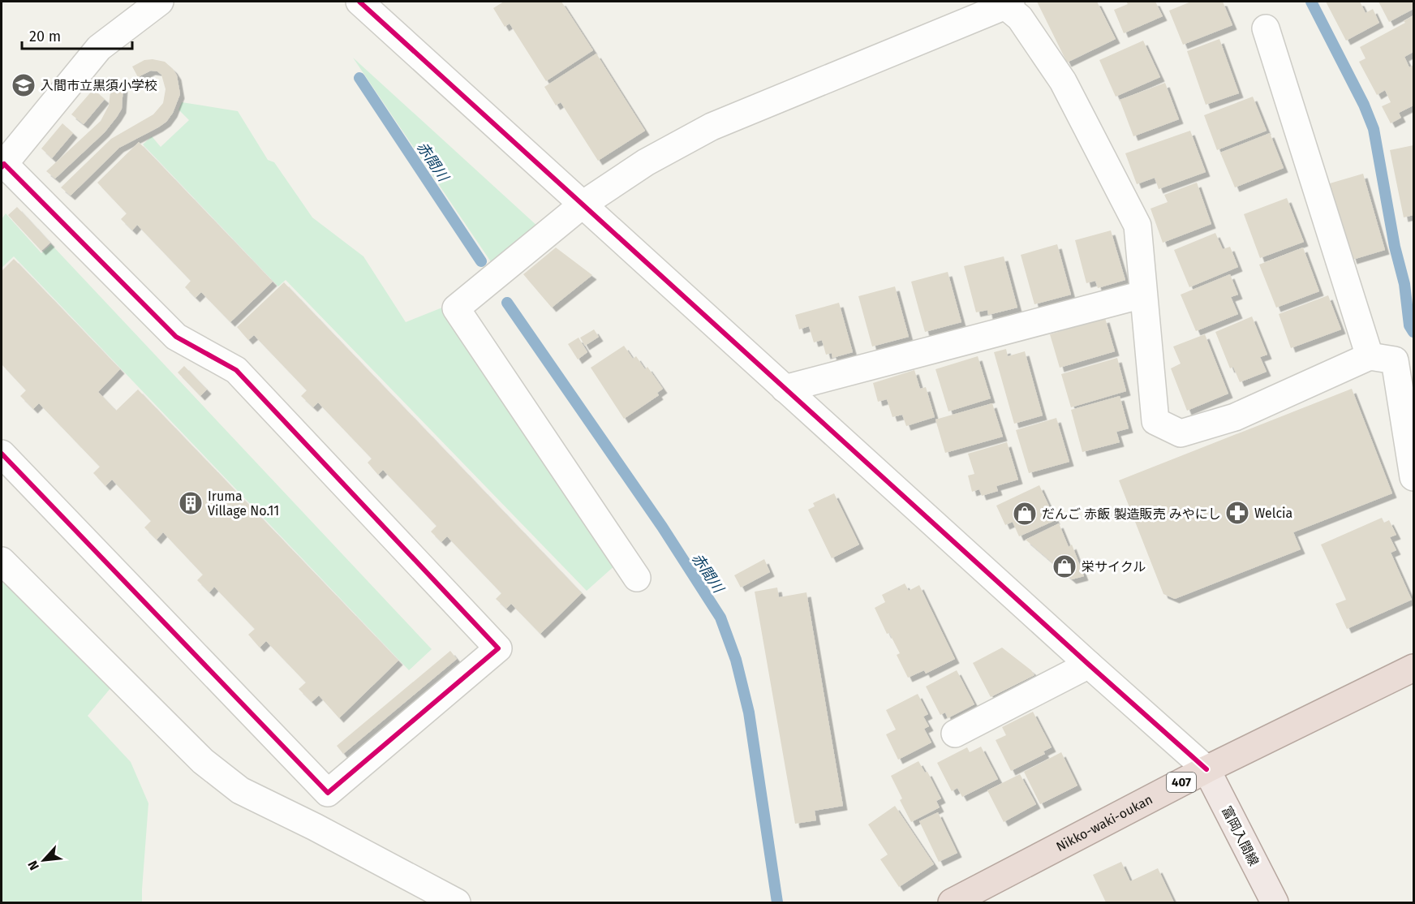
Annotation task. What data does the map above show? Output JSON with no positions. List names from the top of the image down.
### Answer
{
  "streets": {
    "highway": ["407", "Nikko-waki-oukan"],
    "main road": ["富岡入間線"]
  },
  "crossings": [
    ["Nikko-waki-oukan", "富岡入間線"]
  ],
  "water": ["赤間川"],
  "places": {
    "school or university": ["入間市立黒須小学校"],
    "building": ["Iruma Village No.11"],
    "pharmacy": ["Welcia"],
    "shop": ["だんご 赤飯 製造販売 みやにし", "栄サイクル"]
  },
  "scale_bar": "20 m",
  "north": "bottom left"
}
